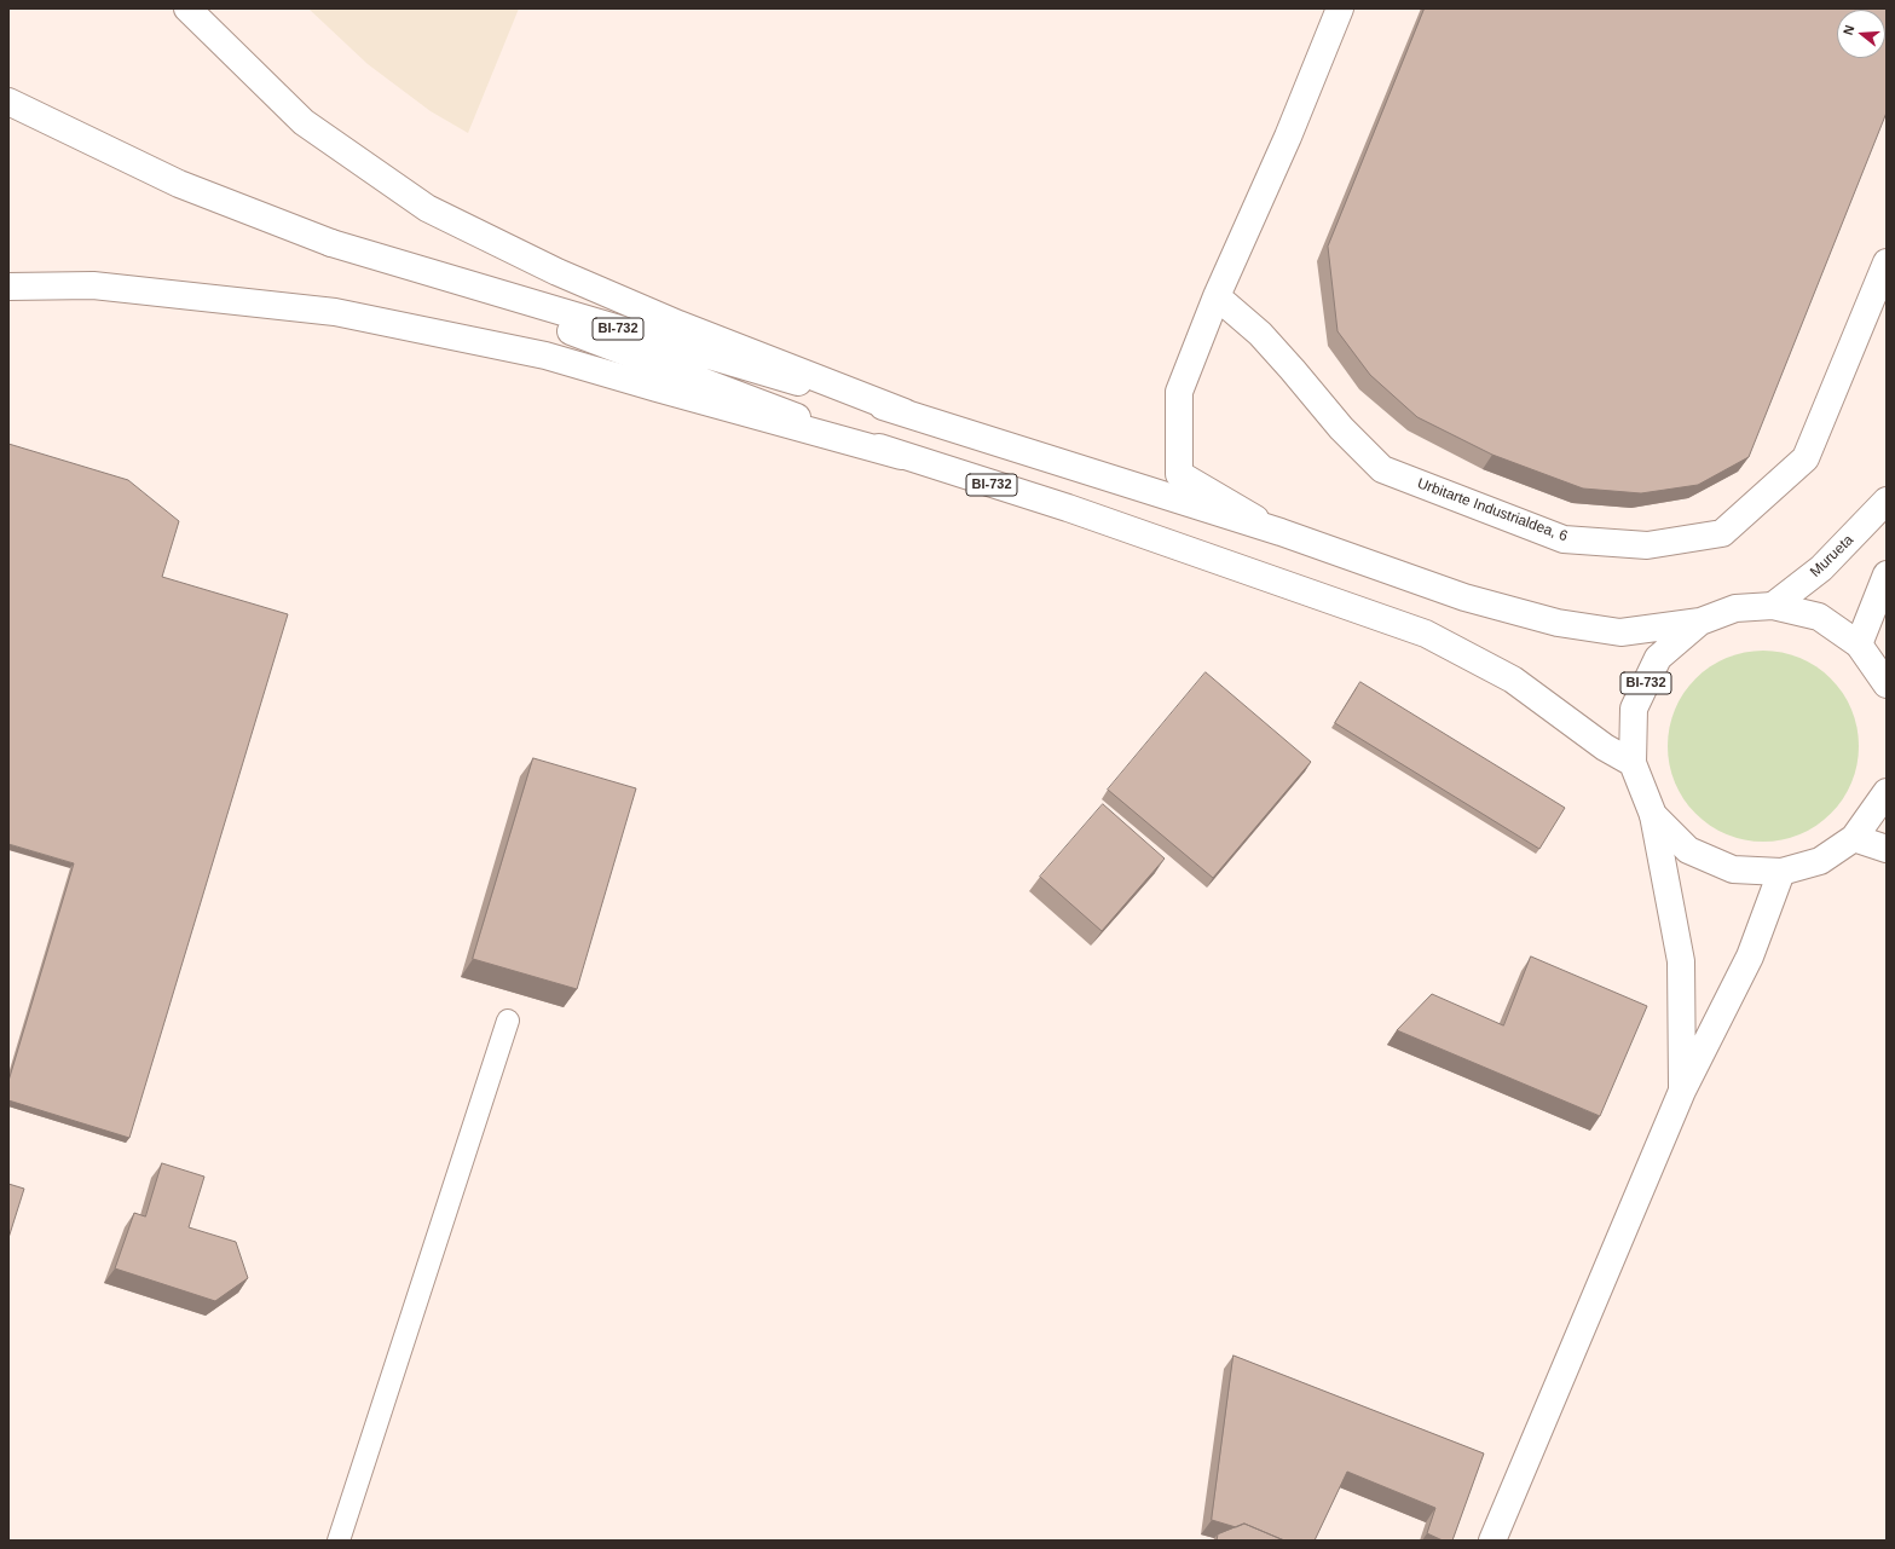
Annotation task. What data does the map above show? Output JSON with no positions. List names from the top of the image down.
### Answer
{
  "streets": {
    "main road": ["BI-732", "Urbitarte Industrialdea, 6", "Murueta"]
  },
  "crossings": [
    ["BI-732", "Murueta"]
  ],
  "north": "left"
}
